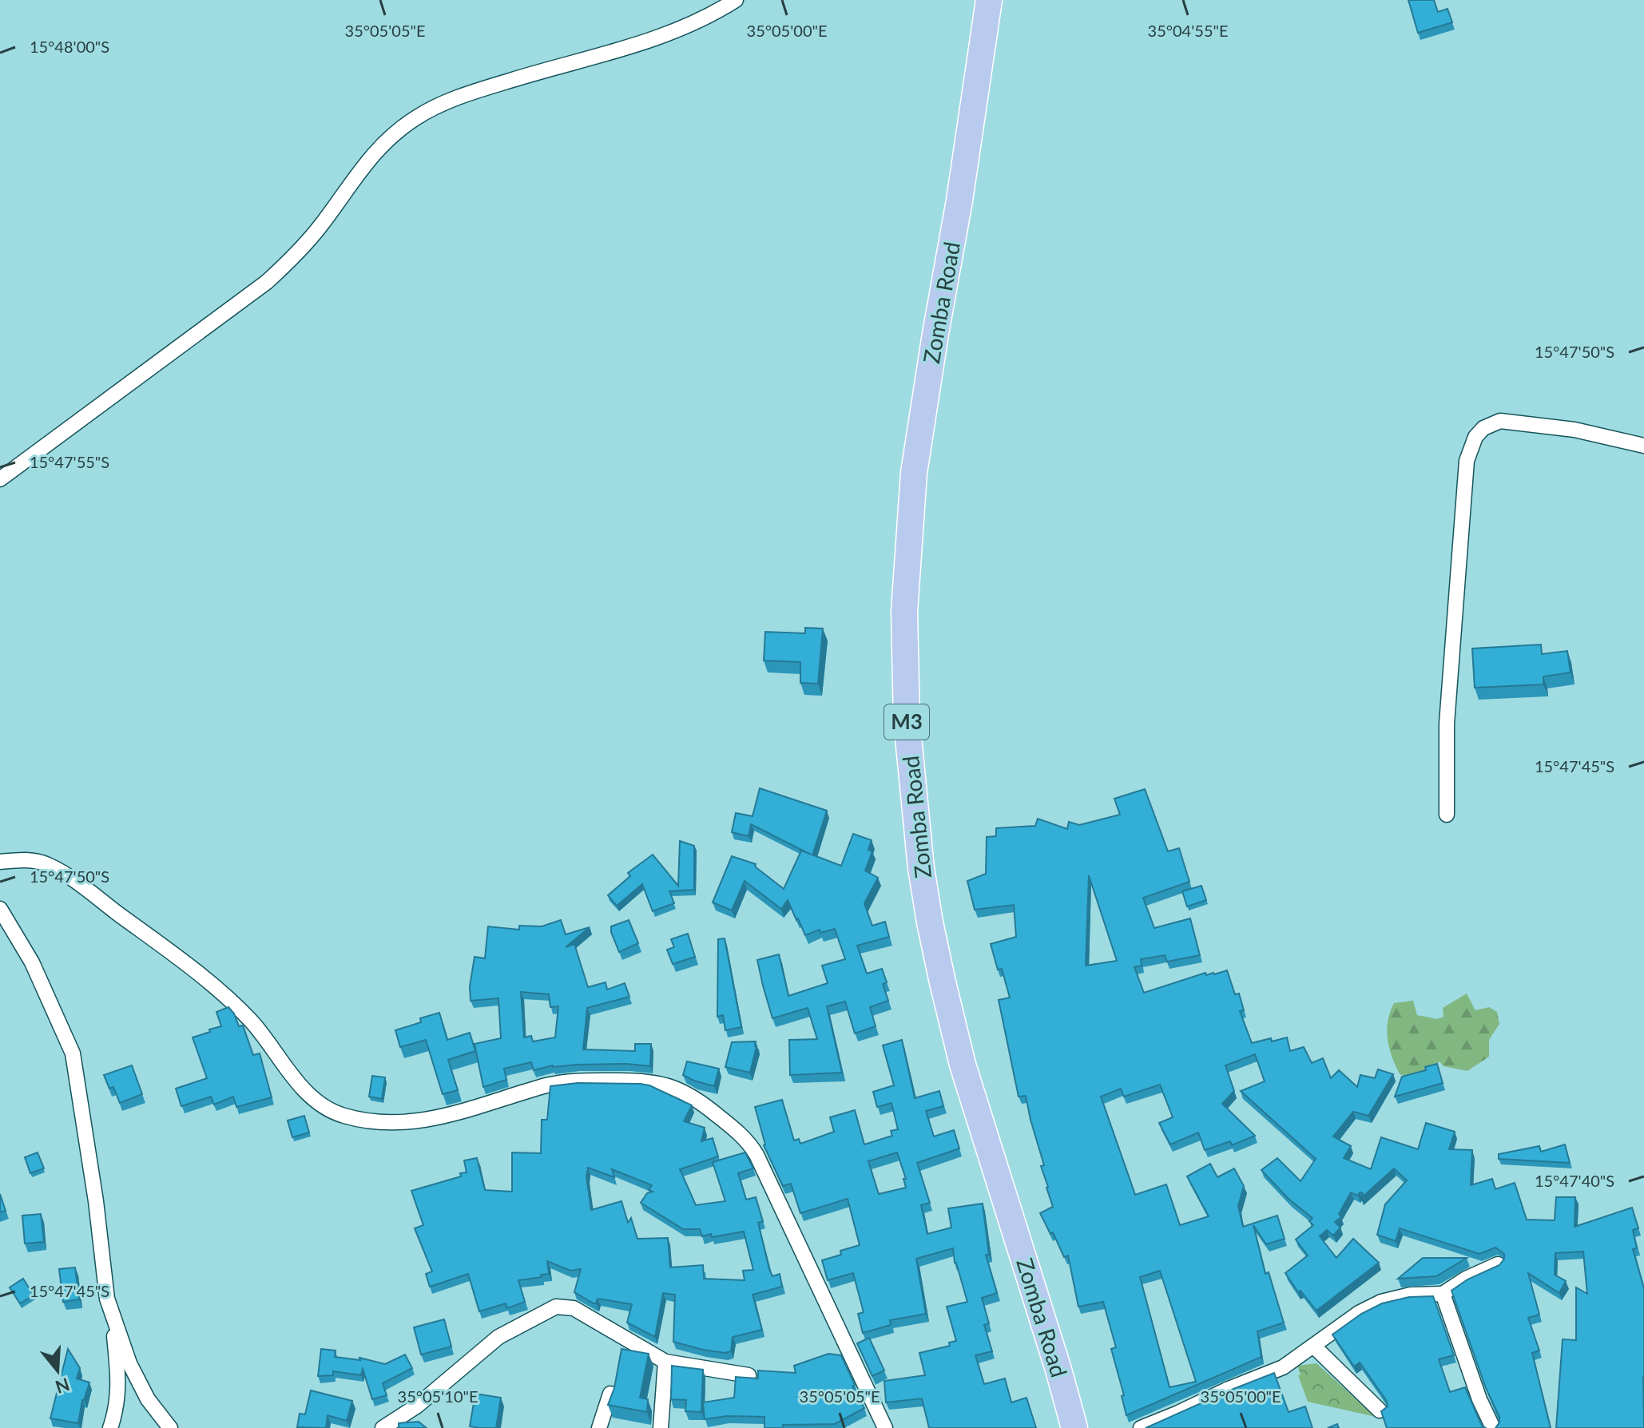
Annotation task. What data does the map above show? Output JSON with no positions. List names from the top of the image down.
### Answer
{
  "streets": {
    "highway": ["Zomba Road", "M3"]
  },
  "north": "bottom",
  "coordinates": [
    "35°05'05\"E",
    "35°05'00\"E",
    "35°04'55\"E",
    "15°48'00\"S",
    "15°47'50\"S",
    "15°47'55\"S",
    "15°47'45\"S",
    "15°47'40\"S",
    "35°05'10\"E"
  ]
}
